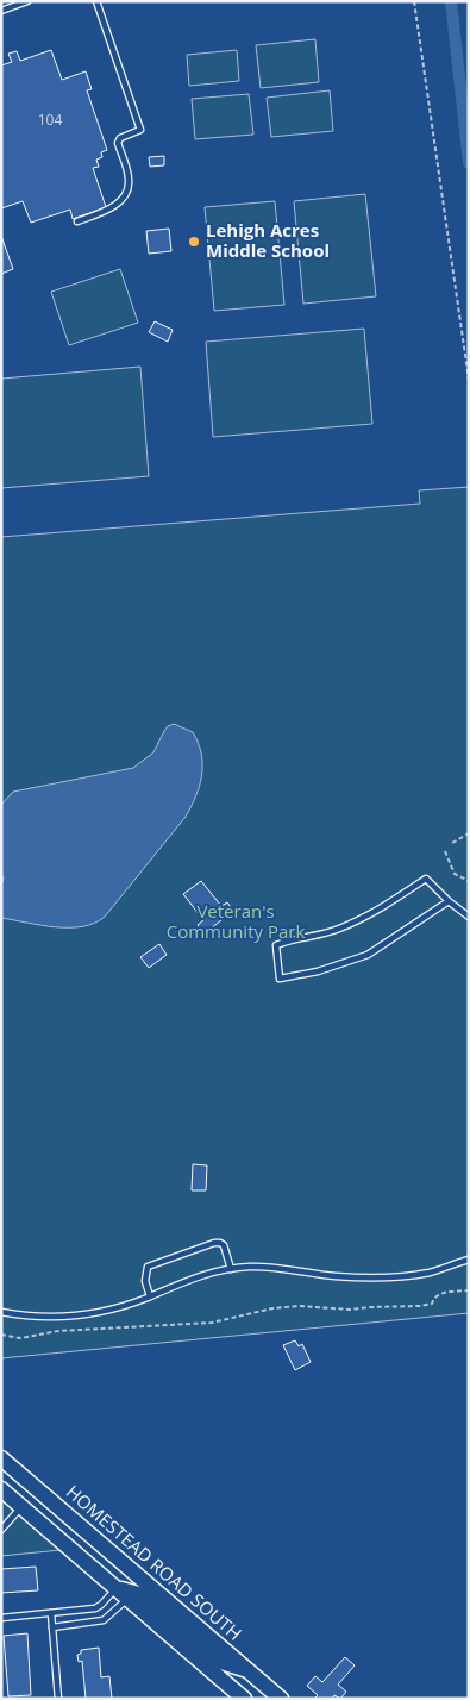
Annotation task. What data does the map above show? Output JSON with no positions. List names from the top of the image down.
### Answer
{
  "streets": {
    "main road": ["HOMESTEAD ROAD SOUTH"]
  },
  "parks": ["Veteran's Community Park"],
  "places": ["Lehigh Acres Middle School"],
  "house_numbers": ["104"]
}
